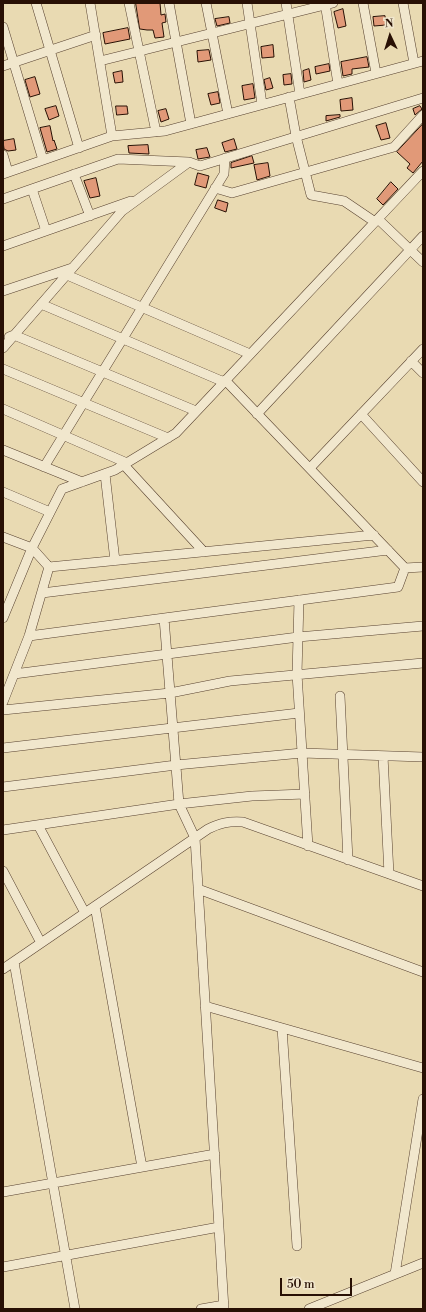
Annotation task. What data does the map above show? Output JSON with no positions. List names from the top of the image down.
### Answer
{
  "scale_bar": "50 m",
  "north": "top"
}
